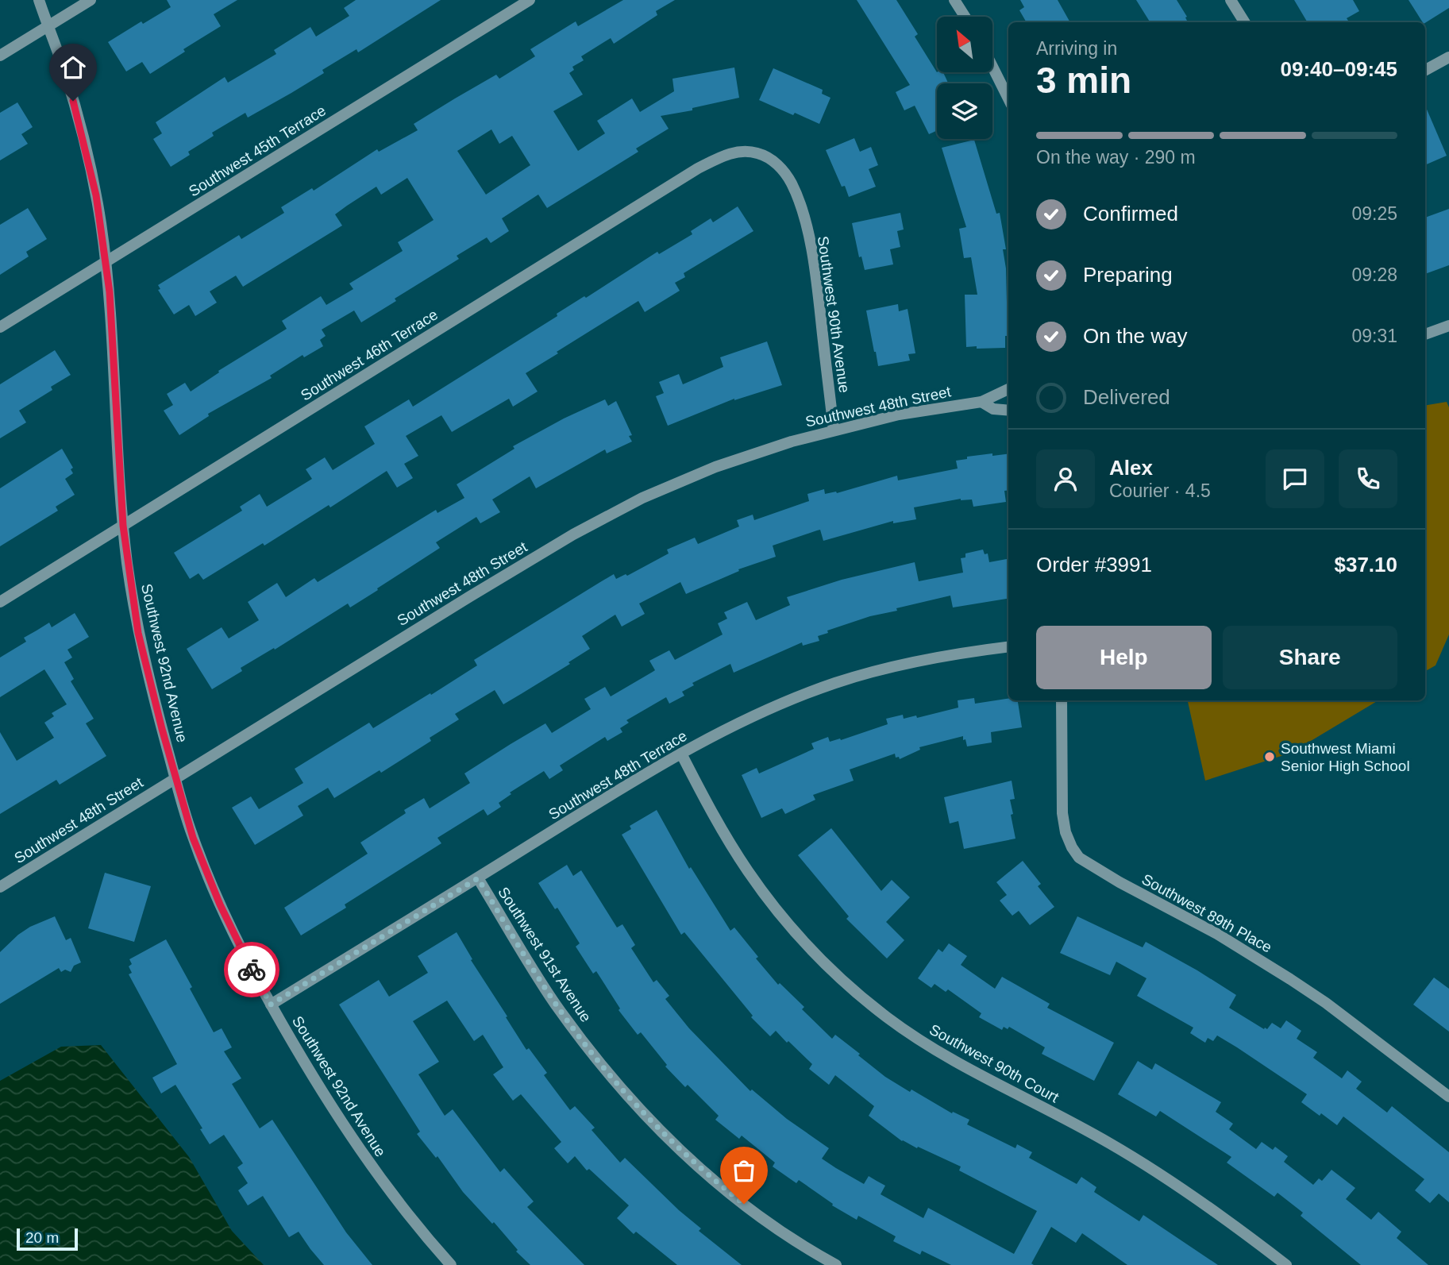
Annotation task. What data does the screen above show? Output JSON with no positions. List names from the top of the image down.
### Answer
{
  "streets": {
    "street": [
      "Southwest 45th Terrace",
      "Southwest 90th Avenue",
      "Southwest 46th Terrace",
      "Southwest 48th Street",
      "Southwest 92nd Avenue",
      "Southwest 48th Terrace",
      "Southwest 89th Place",
      "Southwest 91st Avenue",
      "Southwest 90th Court"
    ]
  },
  "crossings": [
    ["Southwest 45th Terrace", "Southwest 92nd Avenue"],
    ["Southwest 90th Avenue", "Southwest 46th Terrace"],
    ["Southwest 90th Avenue", "Southwest 48th Street"],
    ["Southwest 46th Terrace", "Southwest 92nd Avenue"],
    ["Southwest 48th Street", "Southwest 92nd Avenue"],
    ["Southwest 92nd Avenue", "Southwest 48th Terrace"],
    ["Southwest 48th Terrace", "Southwest 91st Avenue"],
    ["Southwest 48th Terrace", "Southwest 90th Court"]
  ],
  "places": ["Southwest Miami Senior High School"],
  "scale_bar": "20 m",
  "north": "top left",
  "page": {
    "heading": ["3 min", "Arriving in", "09:40–09:45"],
    "panel": [
      "Alex",
      "Courier · 4.5",
      "Order #3991",
      "$37.10"
    ],
    "bar": "On the way · 290 m",
    "list": [
      ["Confirmed", "09:25"],
      ["Preparing", "09:28"],
      ["On the way", "09:31"],
      "Delivered"
    ],
    "buttons": ["Help", "Share"],
    "scale": "20 m"
  }
}
